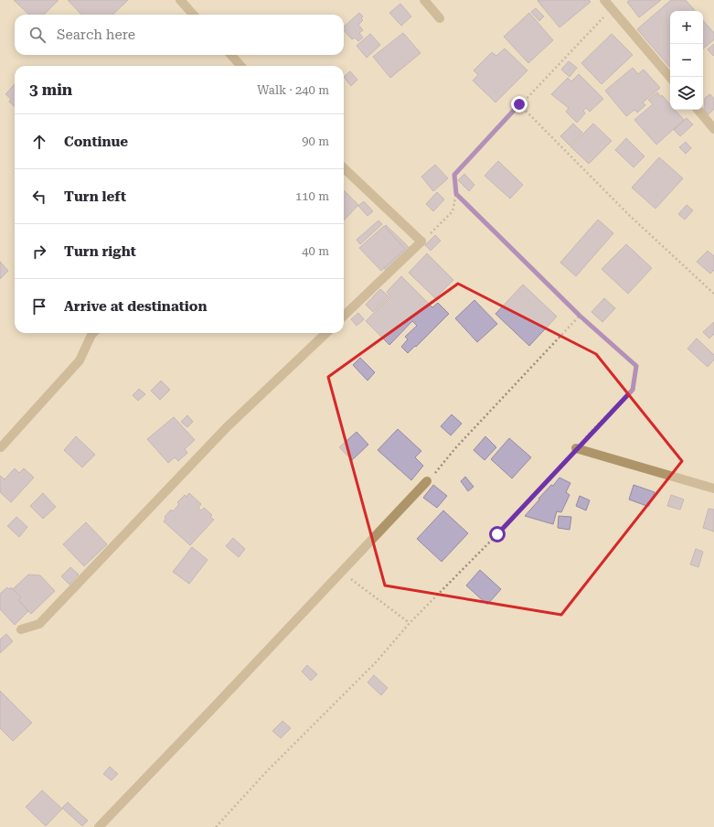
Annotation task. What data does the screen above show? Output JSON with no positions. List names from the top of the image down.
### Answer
{
  "page": {
    "map_buttons": ["+", "−"],
    "search": "Search here",
    "heading": ["3 min", "Walk · 240 m"],
    "list": [
      ["Continue", "90 m"],
      ["Turn left", "110 m"],
      ["Turn right", "40 m"],
      "Arrive at destination"
    ]
  }
}
